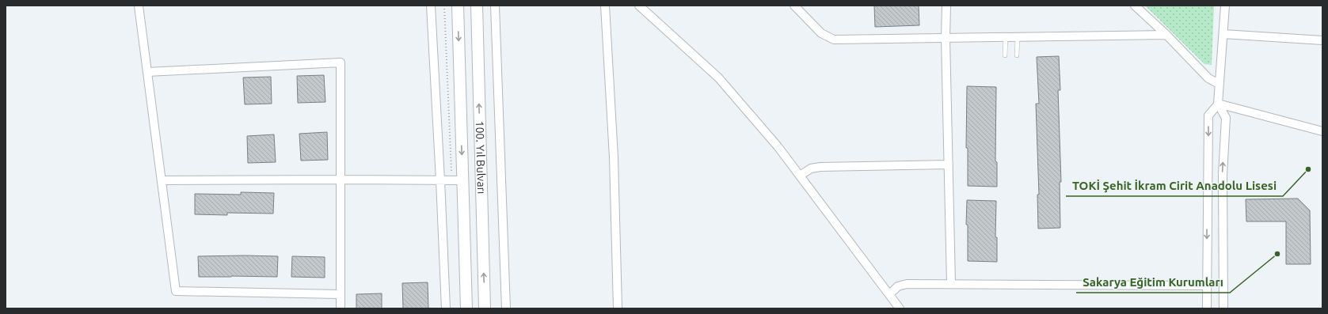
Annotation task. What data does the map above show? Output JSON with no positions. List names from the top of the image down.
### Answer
{
  "streets": {
    "main road": ["100. Yıl Bulvarı"]
  },
  "places": ["TOKİ Şehit İkram Cirit Anadolu Lisesi", "Sakarya Eğitim Kurumları"]
}
